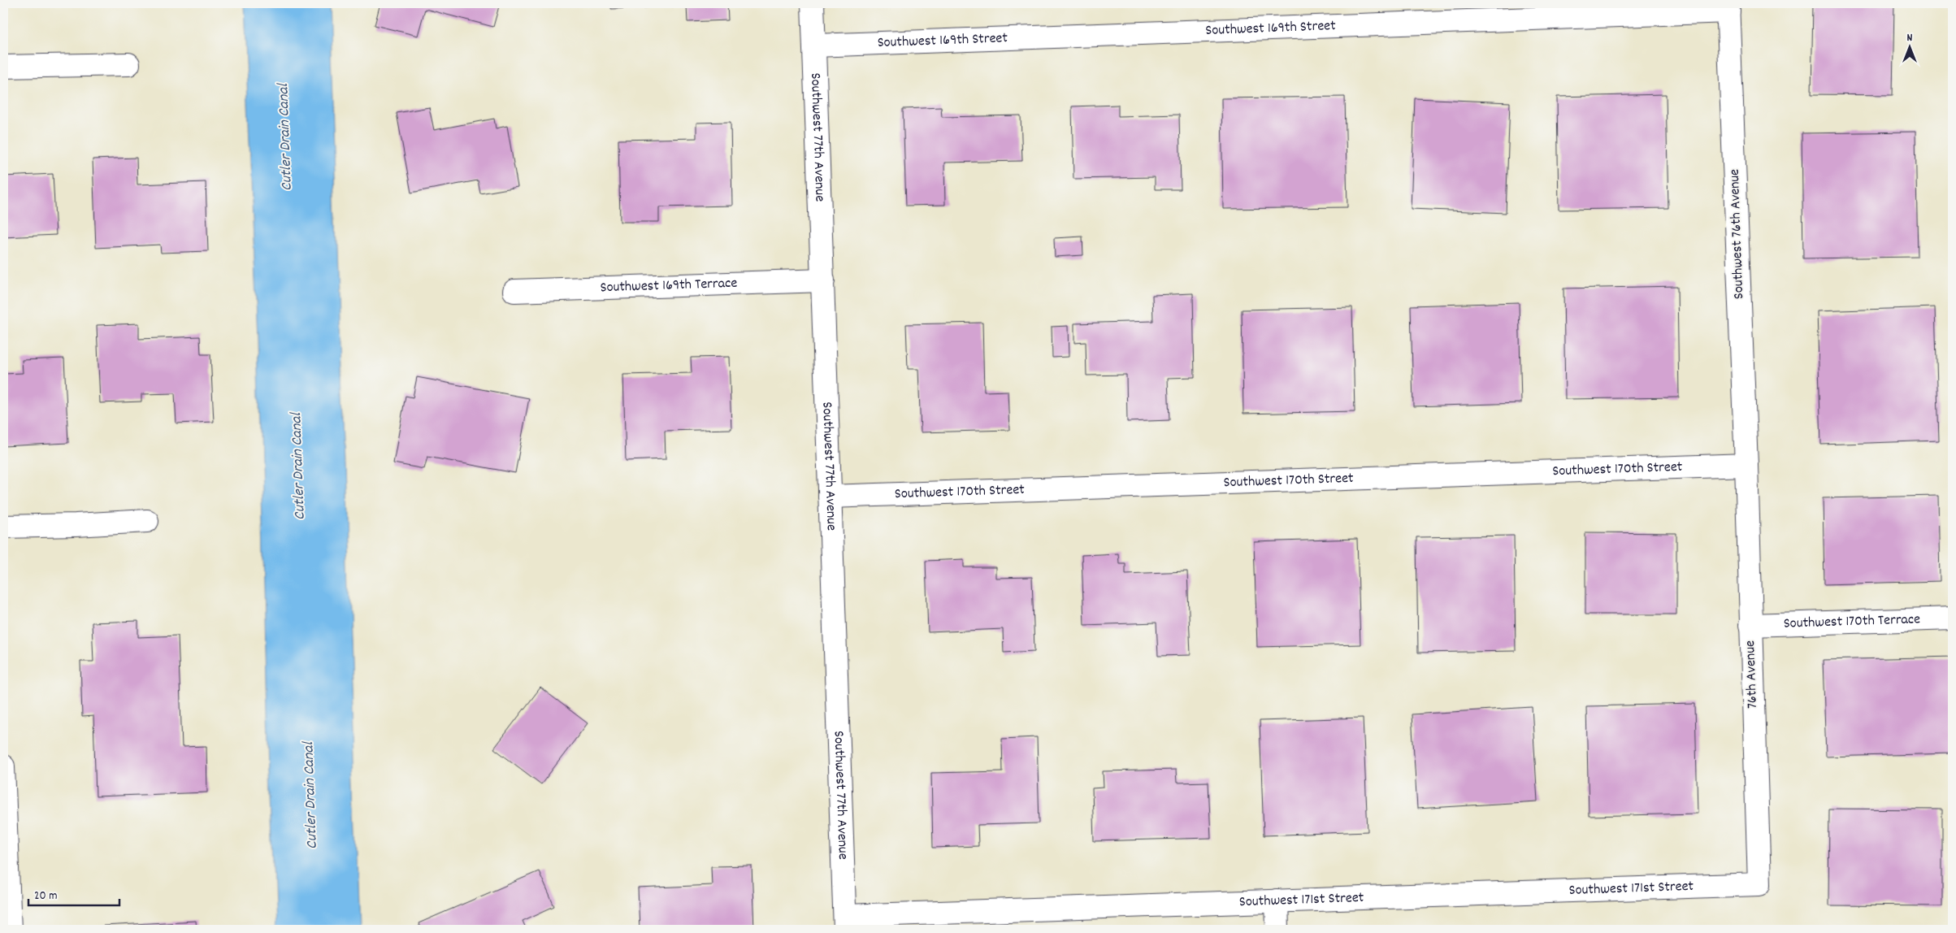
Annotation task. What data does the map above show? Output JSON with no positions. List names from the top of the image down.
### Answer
{
  "streets": {
    "street": [
      "Southwest 169th Street",
      "Southwest 77th Avenue",
      "Southwest 76th Avenue",
      "Southwest 169th Terrace",
      "Southwest 170th Street",
      "Southwest 170th Terrace",
      "76th Avenue",
      "Southwest 171st Street"
    ]
  },
  "crossings": [
    ["Southwest 169th Street", "Southwest 77th Avenue"],
    ["Southwest 169th Street", "Southwest 76th Avenue"],
    ["Southwest 77th Avenue", "Southwest 169th Terrace"],
    ["Southwest 77th Avenue", "Southwest 170th Street"],
    ["Southwest 77th Avenue", "Southwest 171st Street"],
    ["Southwest 76th Avenue", "Southwest 170th Street"],
    ["Southwest 76th Avenue", "76th Avenue"],
    ["Southwest 170th Street", "76th Avenue"],
    ["Southwest 170th Terrace", "76th Avenue"],
    ["76th Avenue", "Southwest 171st Street"]
  ],
  "water": ["Cutler Drain Canal"],
  "scale_bar": "20 m",
  "north": "top"
}
